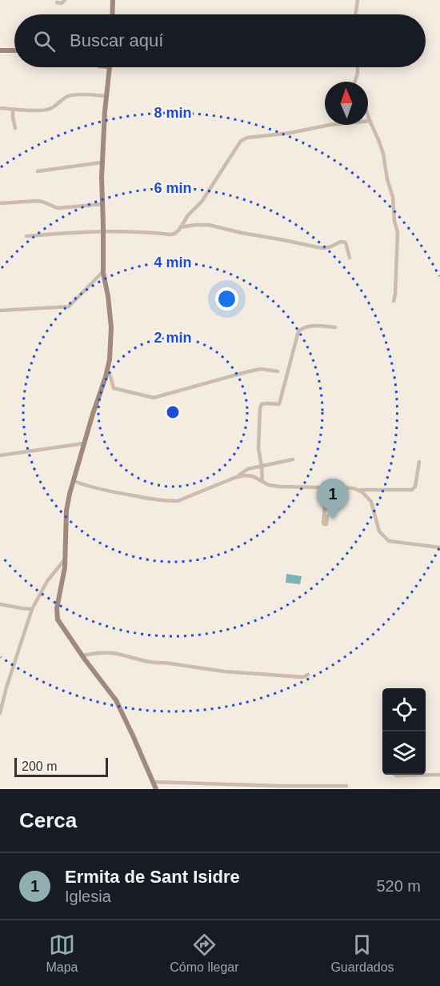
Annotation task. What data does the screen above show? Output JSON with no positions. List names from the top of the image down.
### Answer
{
  "scale_bar": "200 m",
  "north": "top",
  "page": {
    "search": "Buscar aquí",
    "pins": "1",
    "scale": "200 m",
    "heading": "Cerca",
    "list": [
      {
        "mark": "1",
        "name": "Ermita de Sant Isidre",
        "note": "Iglesia",
        "value": "520 m"
      }
    ],
    "nav": ["Mapa", "Cómo llegar", "Guardados"]
  },
  "rings": [
    "8 min",
    "6 min",
    "4 min",
    "2 min"
  ]
}
